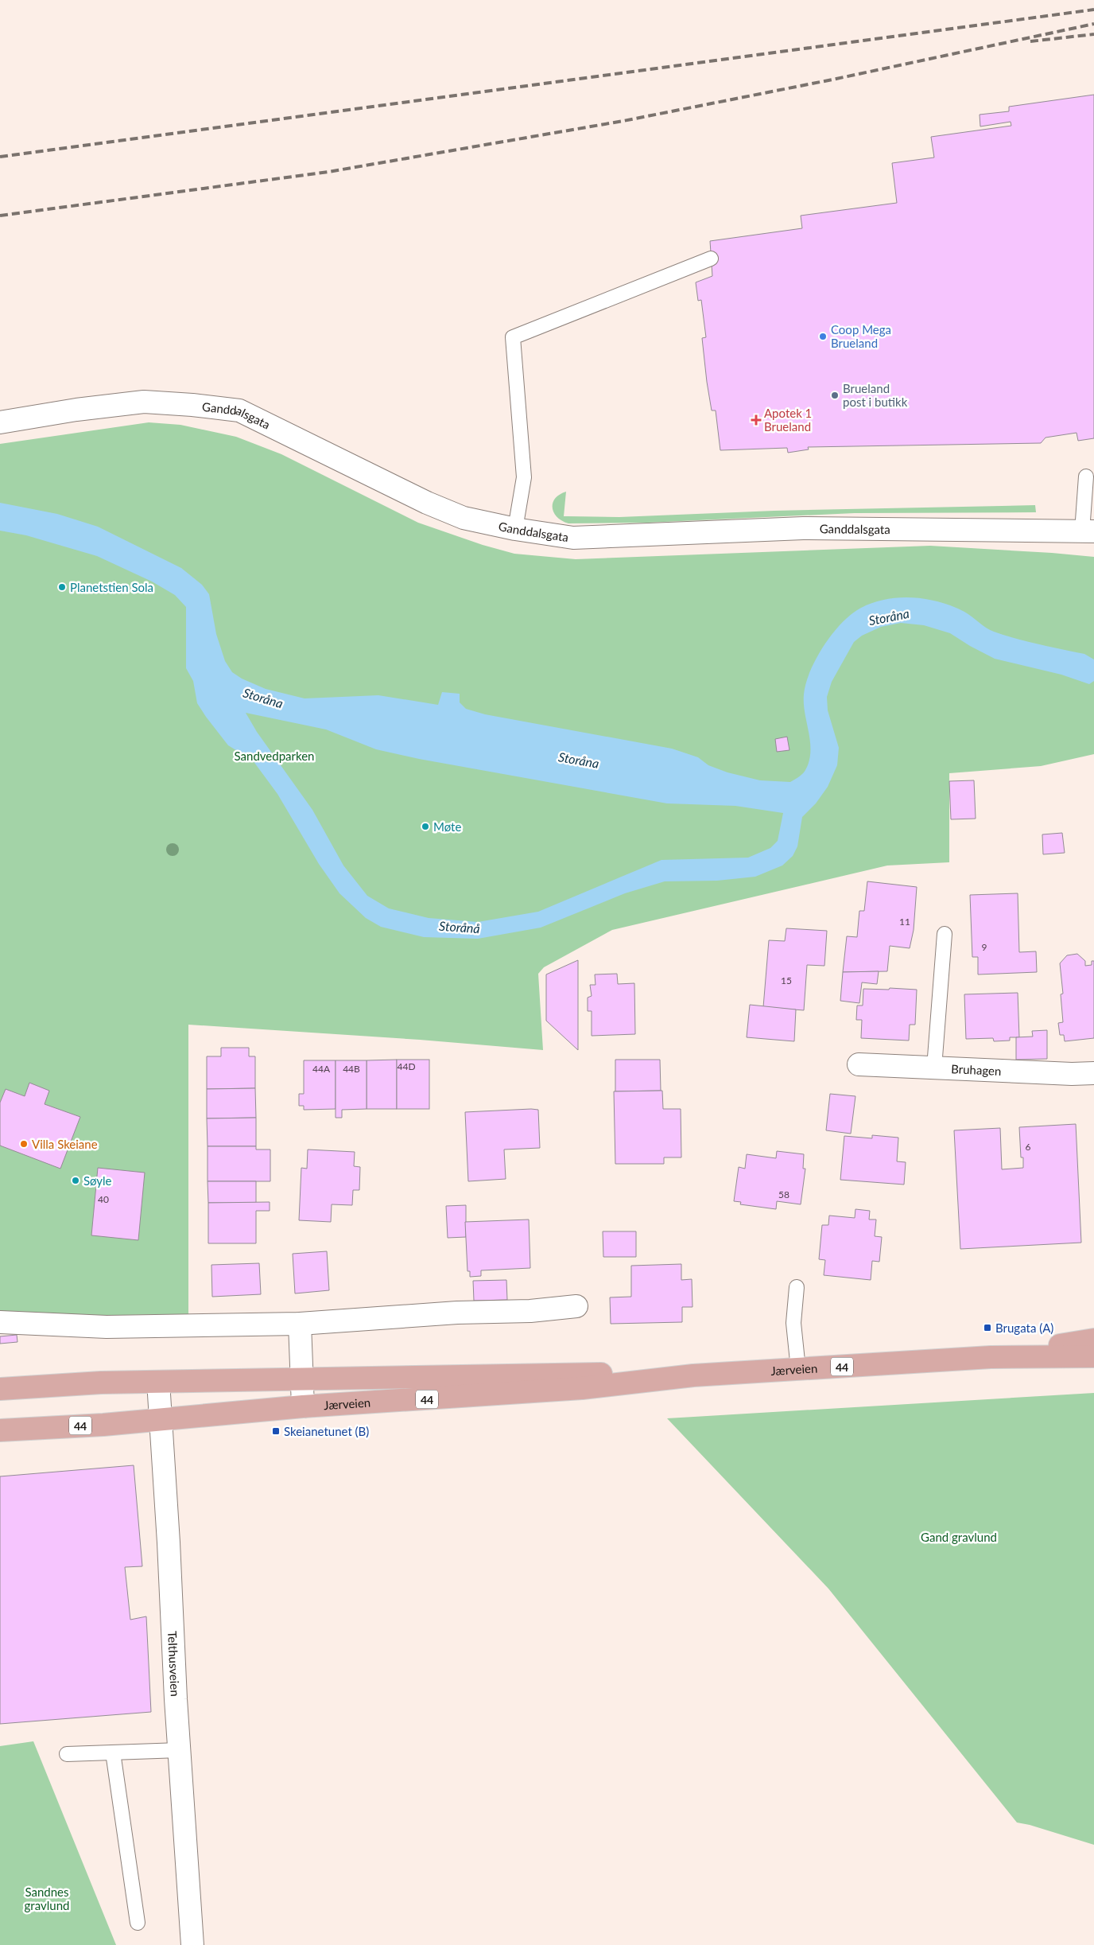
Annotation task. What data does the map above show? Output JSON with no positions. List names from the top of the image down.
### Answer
{
  "streets": {
    "main road": ["44", "Jærveien"],
    "street": ["Ganddalsgata", "Bruhagen", "Telthusveien"]
  },
  "crossings": [
    ["Jærveien", "Telthusveien"]
  ],
  "water": ["Storåna", "Storånå"],
  "parks": ["Sandvedparken", "Gand gravlund", "Sandnes gravlund"],
  "places": {
    "other": [
      "Coop Mega Brueland",
      "Brueland post i butikk",
      "Planetstien Sola",
      "Møte",
      "Villa Skeiane",
      "Søyle"
    ],
    "health": ["Apotek 1 Brueland"],
    "transit": ["Brugata (A)", "Skeianetunet (B)"]
  },
  "house_numbers": [
    "11",
    "9",
    "15",
    "44D",
    "44A",
    "44B",
    "6",
    "58",
    "40"
  ]
}
